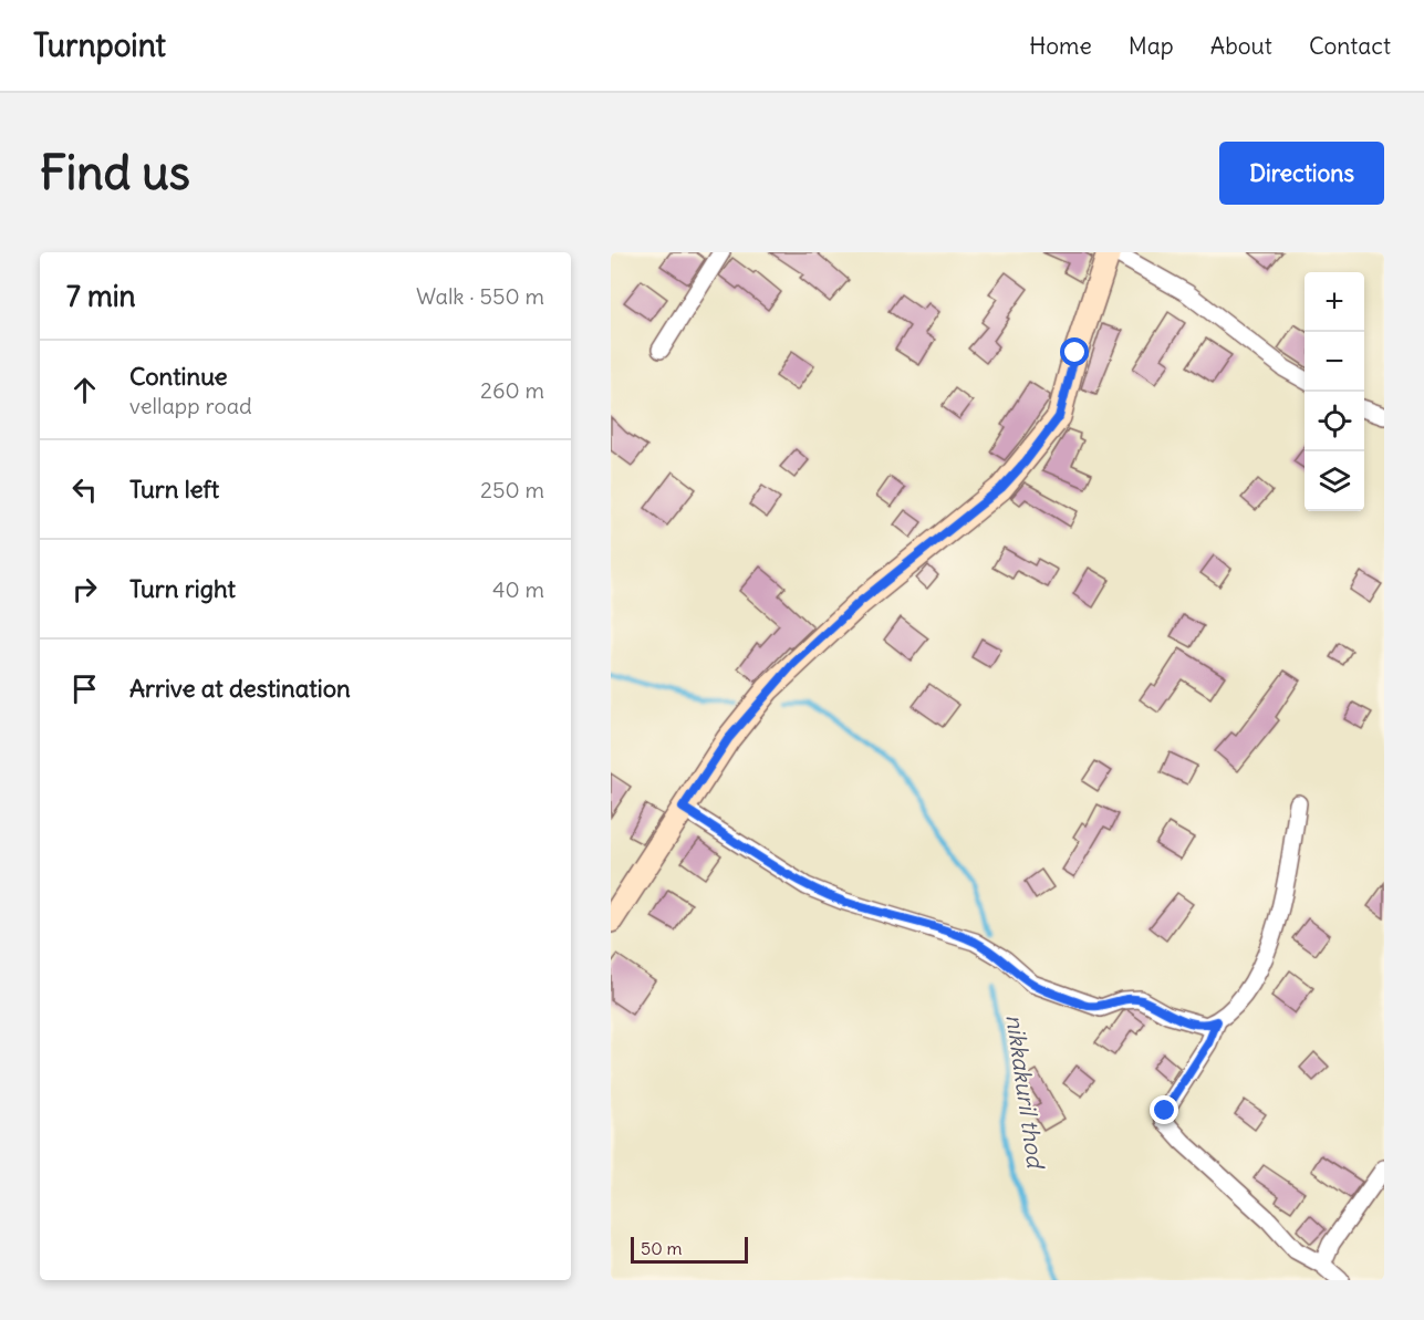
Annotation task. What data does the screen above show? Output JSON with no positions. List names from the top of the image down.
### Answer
{
  "water": ["nikkakuril thod"],
  "scale_bar": "50 m",
  "page": {
    "header": "Turnpoint",
    "nav": [
      "Home",
      "Map",
      "About",
      "Contact"
    ],
    "buttons": "Directions",
    "title": "Find us",
    "heading": ["7 min", "Walk · 550 m"],
    "map_buttons": ["+", "−"],
    "list": [
      ["Continue", "vellapp road", "260 m"],
      ["Turn left", "250 m"],
      ["Turn right", "40 m"],
      "Arrive at destination"
    ],
    "scale": "50 m"
  }
}
